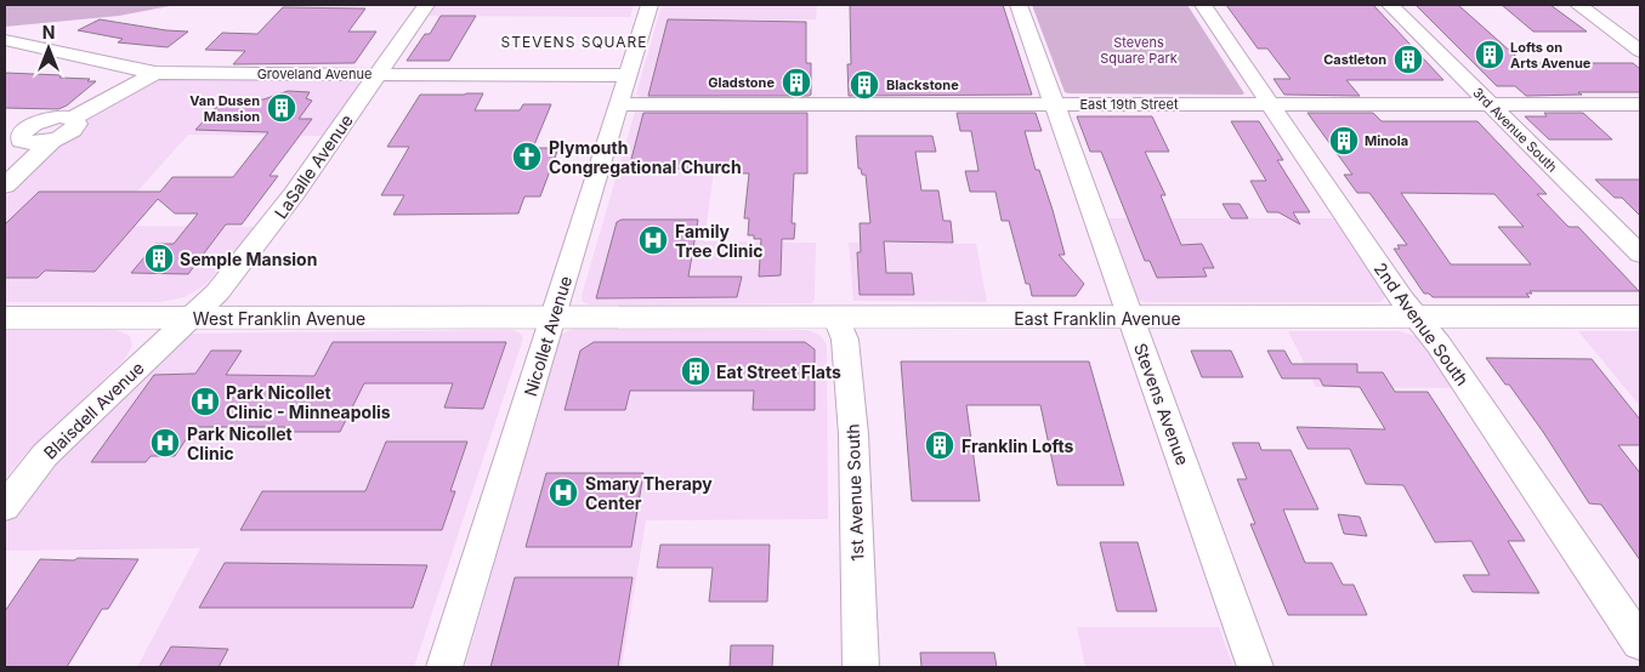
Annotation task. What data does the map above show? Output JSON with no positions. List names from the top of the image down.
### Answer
{
  "streets": {
    "main road": ["West Franklin Avenue", "East Franklin Avenue"],
    "street": [
      "Groveland Avenue",
      "East 19th Street",
      "3rd Avenue South",
      "LaSalle Avenue",
      "2nd Avenue South",
      "Nicollet Avenue",
      "Stevens Avenue",
      "Blaisdell Avenue",
      "1st Avenue South"
    ]
  },
  "crossings": [
    ["Groveland Avenue", "LaSalle Avenue"],
    ["Groveland Avenue", "Nicollet Avenue"],
    ["East 19th Street", "3rd Avenue South"],
    ["East 19th Street", "2nd Avenue South"],
    ["East 19th Street", "Nicollet Avenue"],
    ["East 19th Street", "Stevens Avenue"],
    ["LaSalle Avenue", "West Franklin Avenue"],
    ["LaSalle Avenue", "Blaisdell Avenue"],
    ["West Franklin Avenue", "East Franklin Avenue"],
    ["West Franklin Avenue", "Nicollet Avenue"],
    ["West Franklin Avenue", "Blaisdell Avenue"],
    ["East Franklin Avenue", "2nd Avenue South"],
    ["East Franklin Avenue", "Nicollet Avenue"],
    ["East Franklin Avenue", "Stevens Avenue"],
    ["East Franklin Avenue", "1st Avenue South"]
  ],
  "districts": ["STEVENS SQUARE"],
  "parks": ["Stevens Square Park"],
  "places": {
    "building": [
      "Lofts on Arts Avenue",
      "Castleton",
      "Gladstone",
      "Blackstone",
      "Van Dusen Mansion",
      "Minola",
      "Semple Mansion",
      "Eat Street Flats",
      "Franklin Lofts"
    ],
    "church": ["Plymouth Congregational Church"],
    "hospital": [
      "Family Tree Clinic",
      "Park Nicollet Clinic - Minneapolis",
      "Park Nicollet Clinic",
      "Smary Therapy Center"
    ]
  },
  "north": "top"
}
